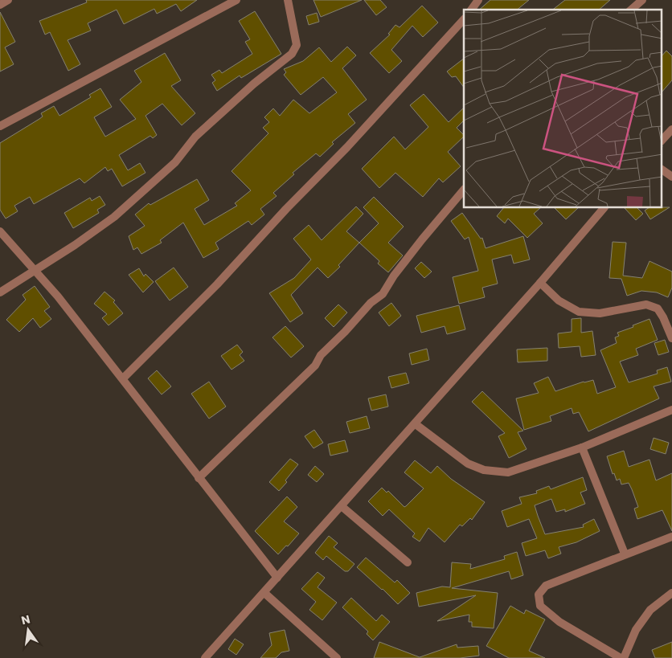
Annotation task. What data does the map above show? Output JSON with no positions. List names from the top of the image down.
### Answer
{
  "north": "top"
}
